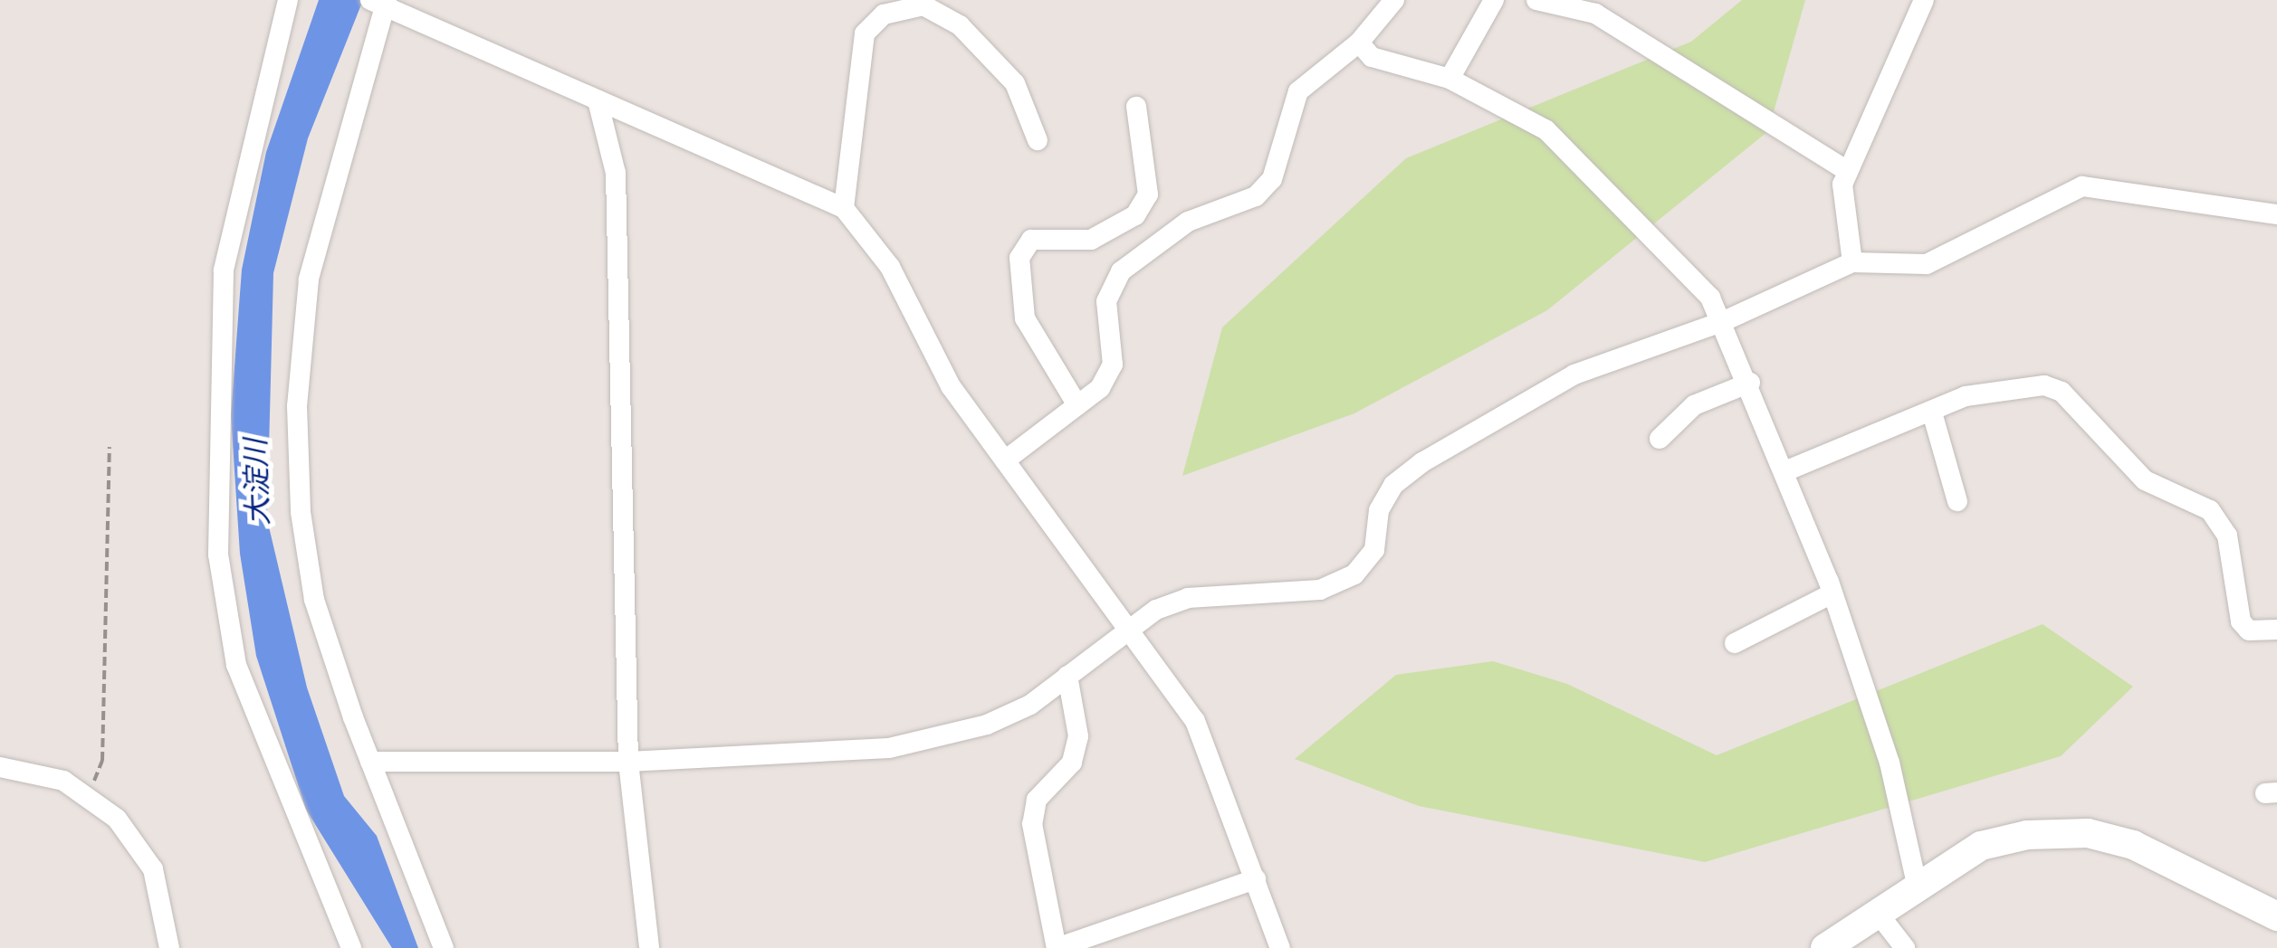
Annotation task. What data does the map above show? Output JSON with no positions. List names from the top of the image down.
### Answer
{
  "water": ["大淀川"]
}
